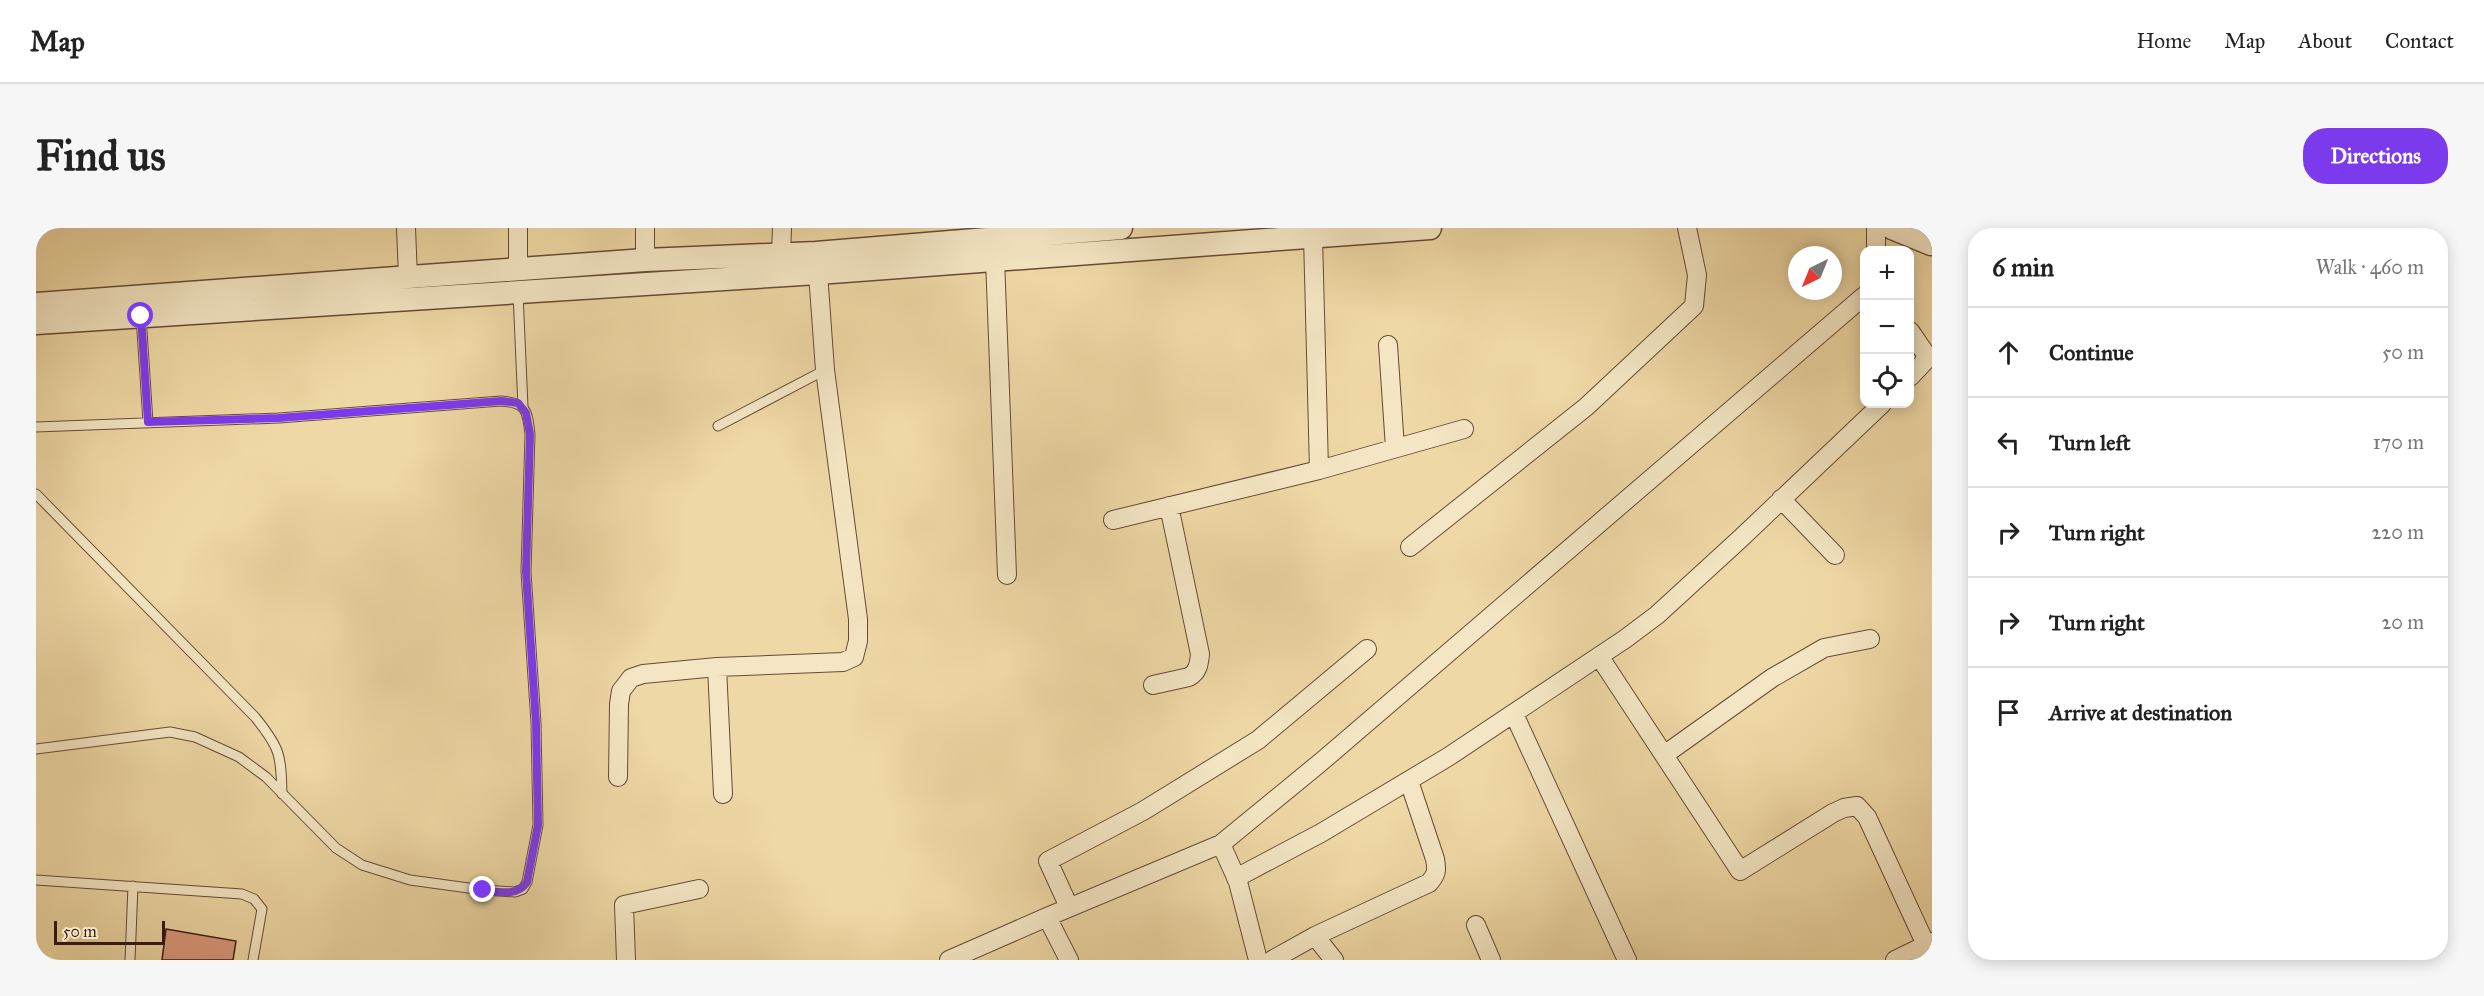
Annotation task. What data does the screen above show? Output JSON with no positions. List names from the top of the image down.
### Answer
{
  "scale_bar": "50 m",
  "north": "bottom left",
  "page": {
    "header": "Map",
    "nav": [
      "Home",
      "Map",
      "About",
      "Contact"
    ],
    "buttons": "Directions",
    "title": "Find us",
    "heading": ["6 min", "Walk · 460 m"],
    "map_buttons": ["+", "−"],
    "list": [
      ["Continue", "50 m"],
      ["Turn left", "170 m"],
      ["Turn right", "220 m"],
      ["Turn right", "20 m"],
      "Arrive at destination"
    ],
    "scale": "50 m"
  }
}
